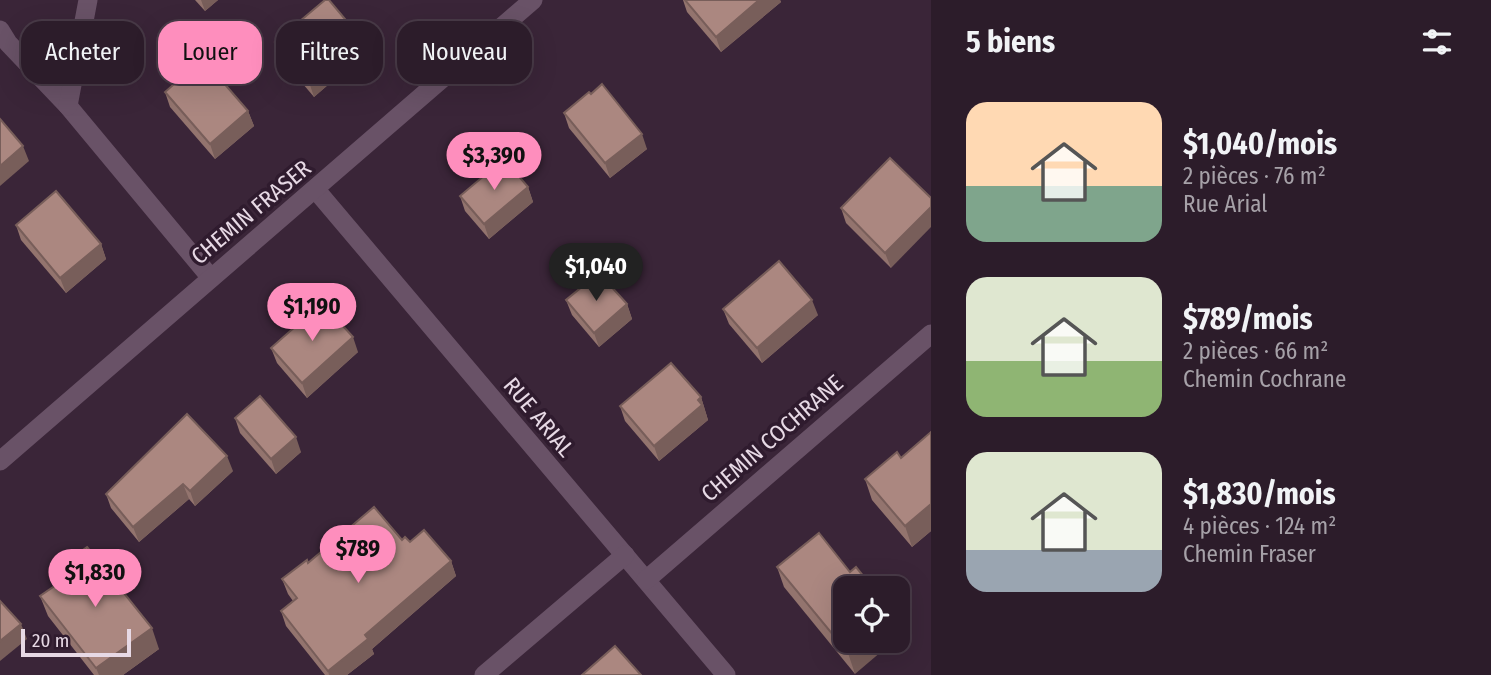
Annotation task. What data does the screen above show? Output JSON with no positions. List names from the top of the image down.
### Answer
{
  "streets": {
    "street": ["CHEMIN FRASER", "RUE ARIAL", "CHEMIN COCHRANE"]
  },
  "crossings": [
    ["CHEMIN FRASER", "RUE ARIAL"],
    ["RUE ARIAL", "CHEMIN COCHRANE"]
  ],
  "scale_bar": "20 m",
  "page": {
    "heading": "5 biens",
    "chip": [
      "Acheter",
      "Louer",
      "Filtres",
      "Nouveau"
    ],
    "list": [
      {
        "name": "$1,040/mois",
        "note": "2 pièces · 76 m² · Rue Arial"
      },
      {
        "name": "$789/mois",
        "note": "2 pièces · 66 m² · Chemin Cochrane"
      },
      {
        "name": "$1,830/mois",
        "note": "4 pièces · 124 m² · Chemin Fraser"
      }
    ],
    "price": [
      "$3,390",
      "$1,040",
      "$1,190",
      "$789",
      "$1,830"
    ],
    "scale": "20 m"
  }
}
